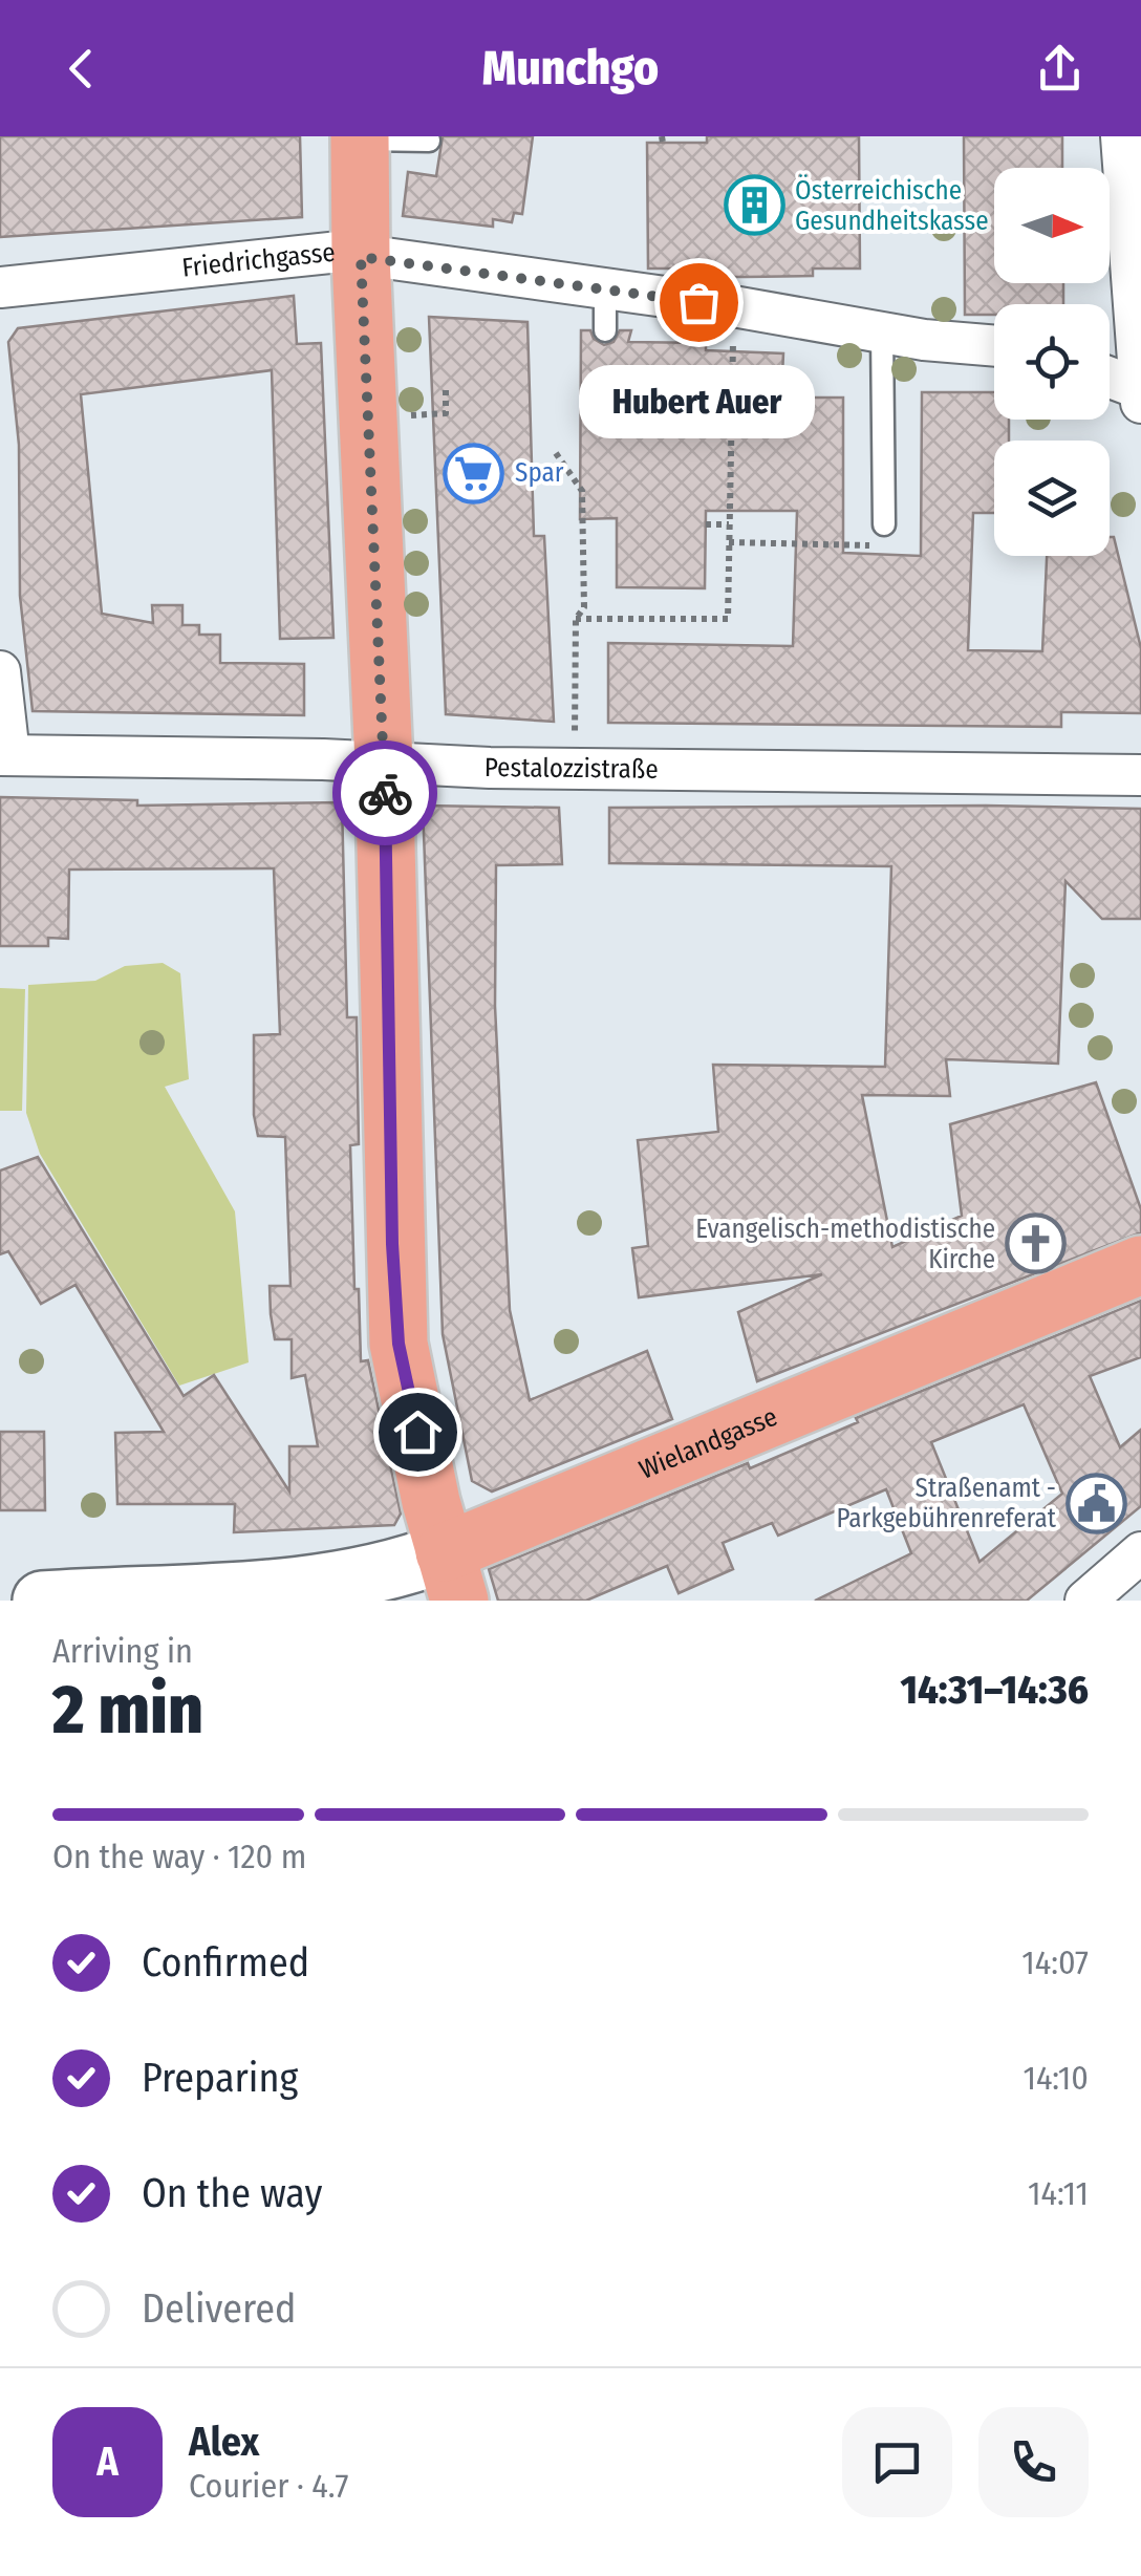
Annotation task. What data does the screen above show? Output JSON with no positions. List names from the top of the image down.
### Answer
{
  "streets": {
    "main road": ["Wielandgasse"],
    "street": ["Friedrichgasse", "Pestalozzistraße"]
  },
  "places": {
    "building": ["Österreichische Gesundheitskasse"],
    "other": ["Hubert Auer"],
    "supermarket": ["Spar"],
    "church": ["Evangelisch-methodistische Kirche"],
    "public building": ["Straßenamt - Parkgebührenreferat"]
  },
  "north": "right",
  "page": {
    "header": "Munchgo",
    "bubble": "Hubert Auer",
    "heading": ["2 min", "Arriving in", "14:31–14:36"],
    "panel": ["Alex", "Courier · 4.7"],
    "bar": "On the way · 120 m",
    "list": [
      ["Confirmed", "14:07"],
      ["Preparing", "14:10"],
      ["On the way", "14:11"],
      "Delivered"
    ],
    "round": "A"
  }
}
